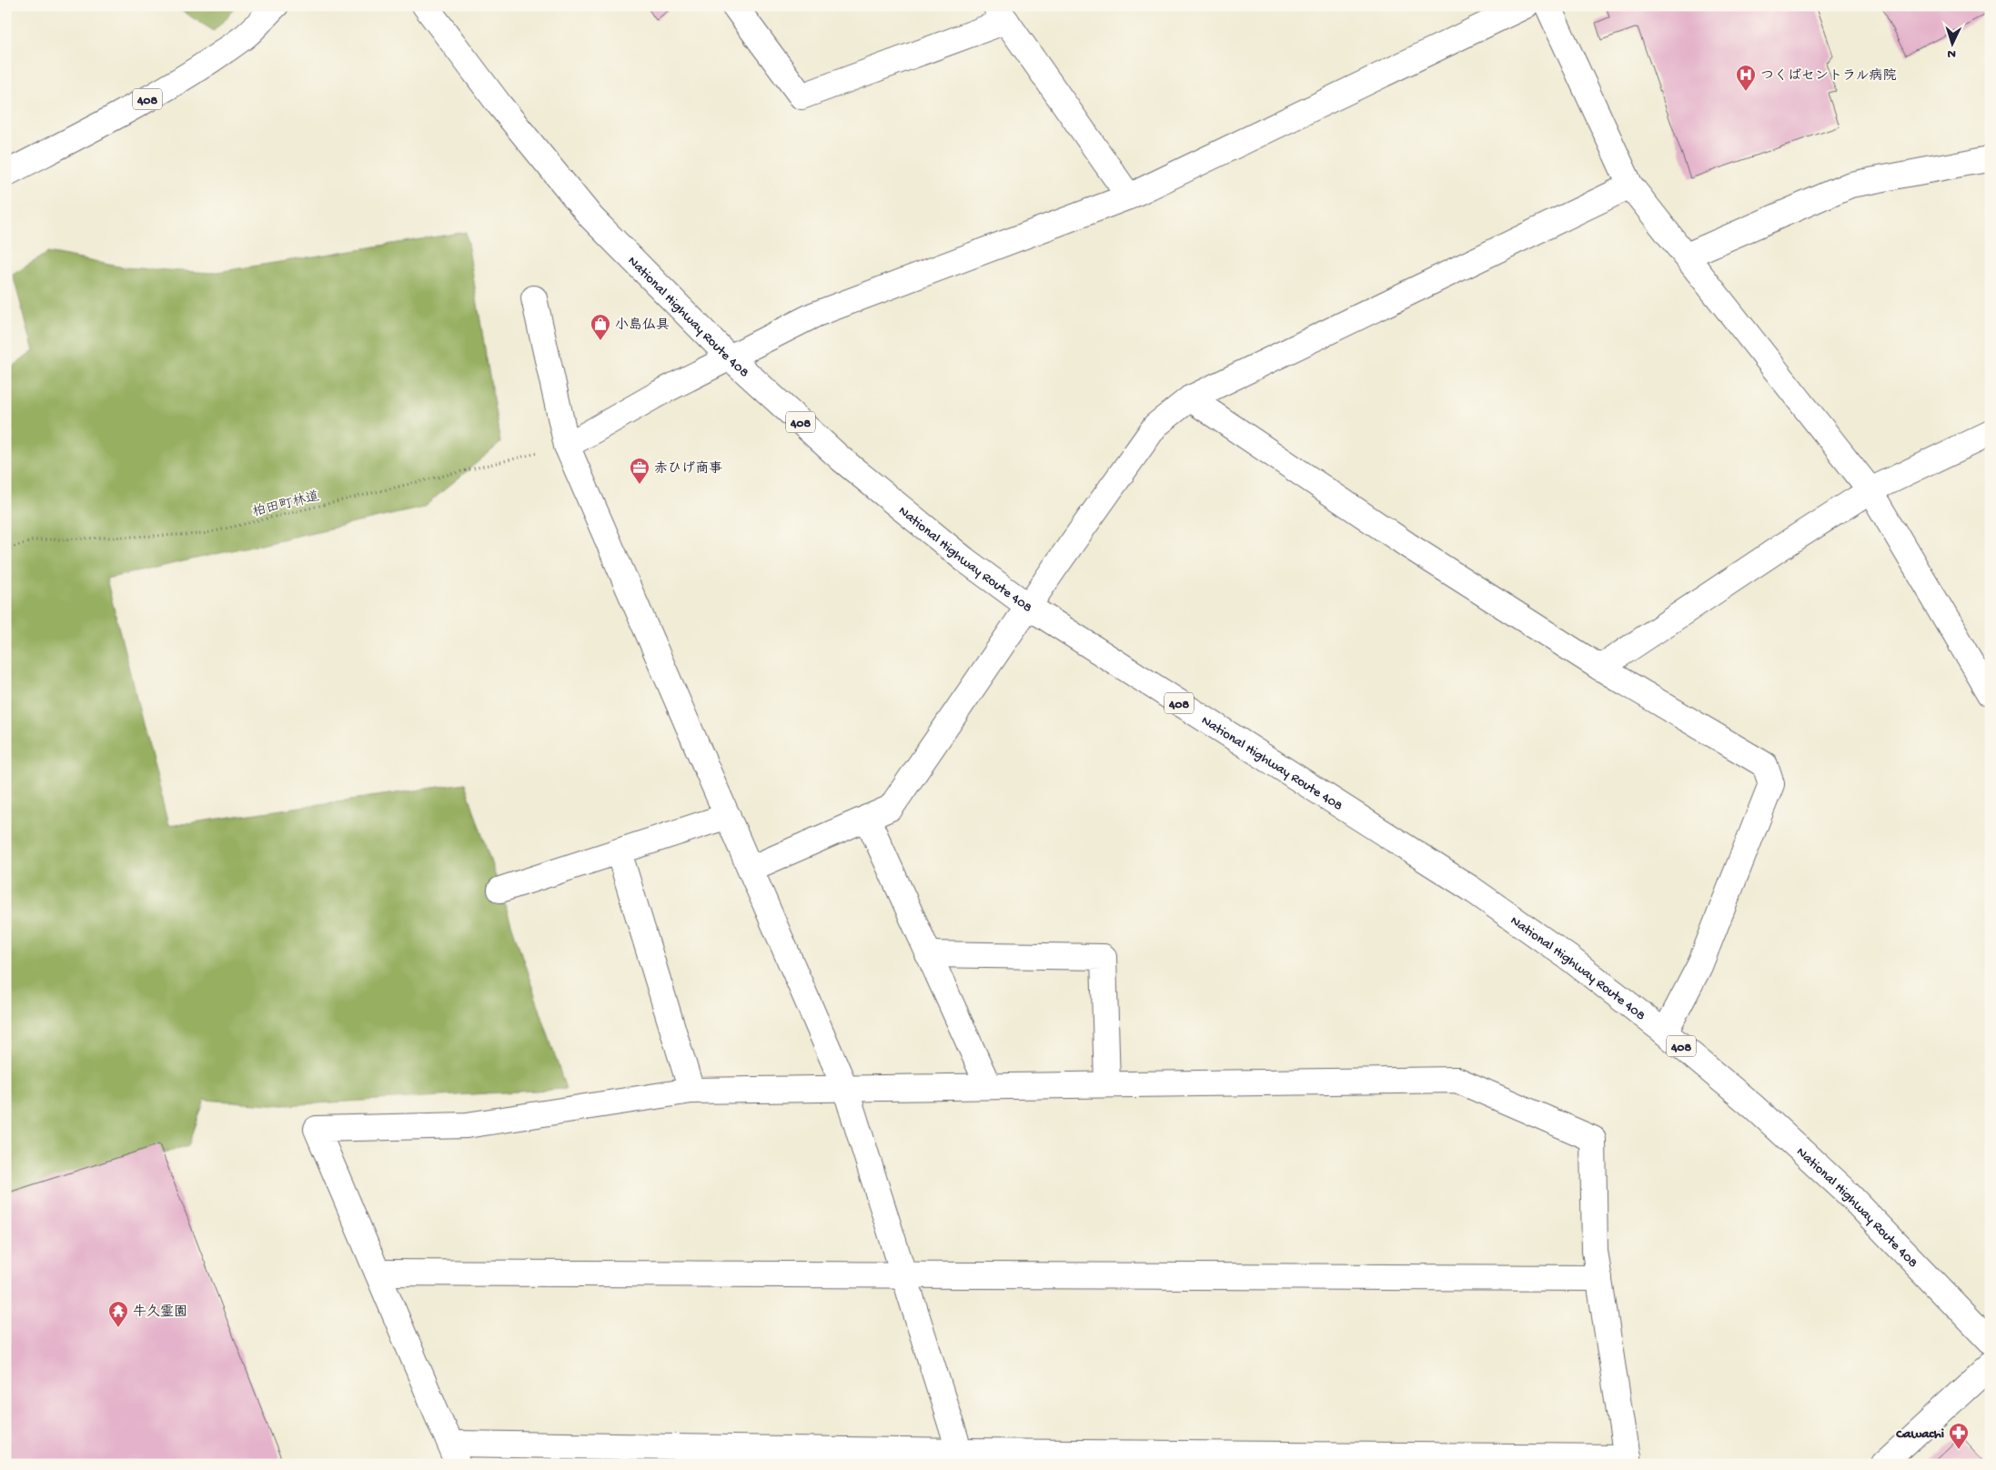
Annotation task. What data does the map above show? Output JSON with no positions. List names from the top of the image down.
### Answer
{
  "streets": {
    "main road": ["408", "National Highway Route 408"],
    "path": ["柏田町林道"]
  },
  "places": {
    "hospital": ["つくばセントラル病院"],
    "shop": ["小島仏具"],
    "office": ["赤ひげ商事"],
    "temple": ["牛久霊園"],
    "pharmacy": ["Cawachi"]
  },
  "north": "bottom"
}
